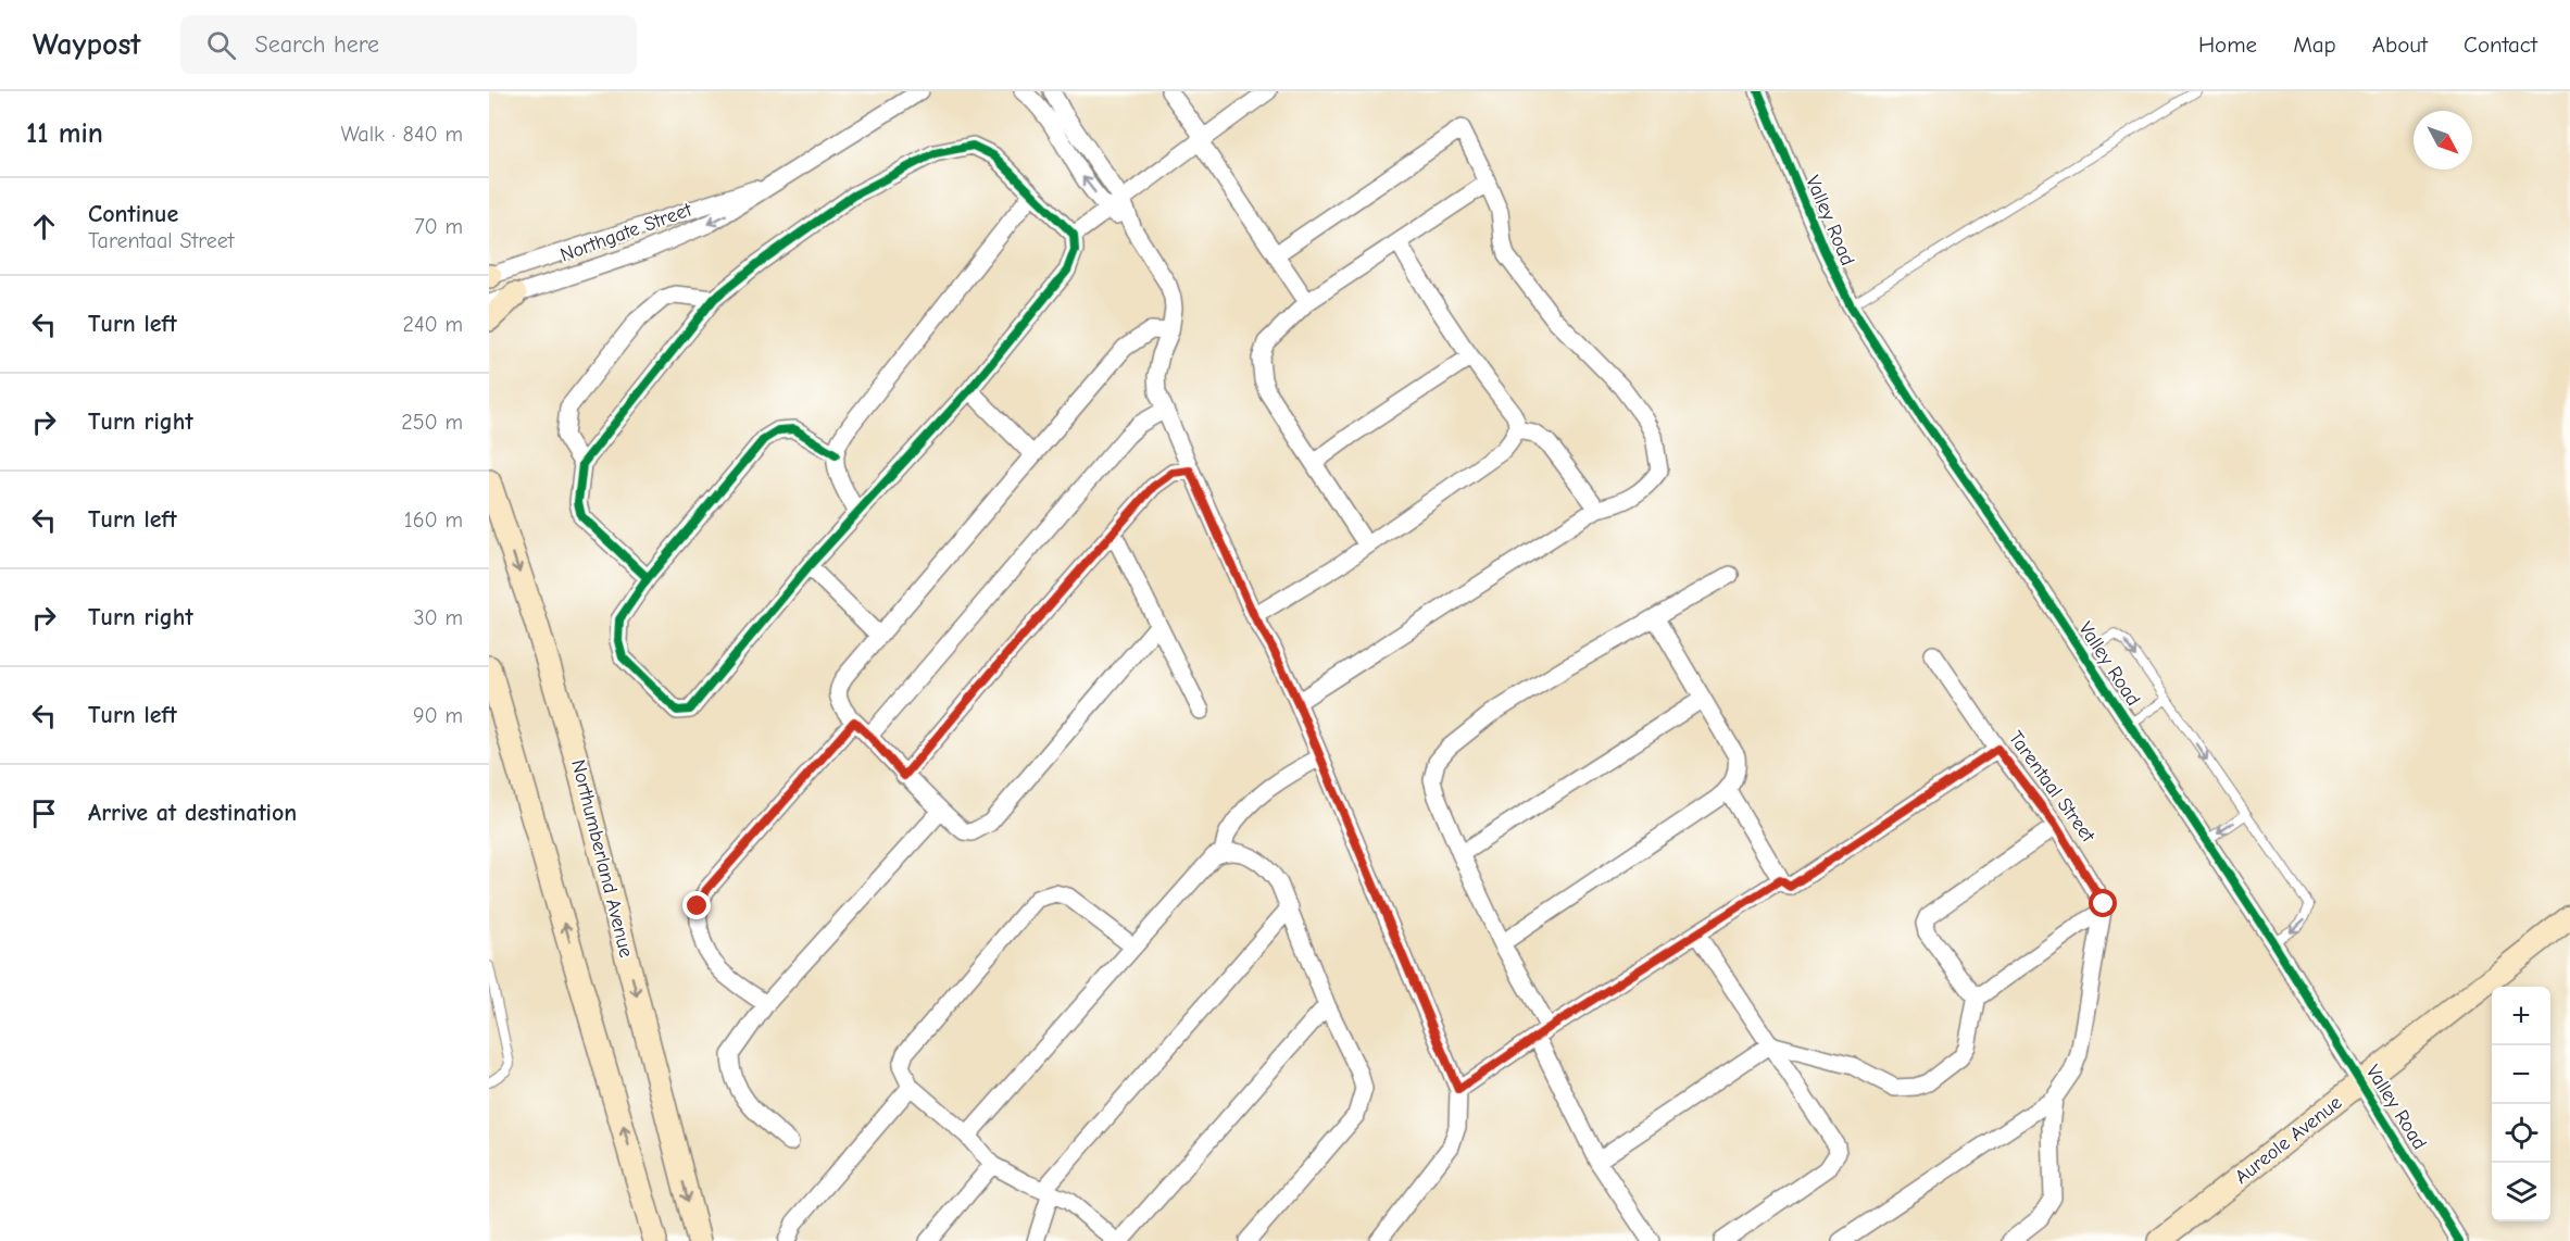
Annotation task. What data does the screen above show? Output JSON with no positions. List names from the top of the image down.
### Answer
{
  "streets": {
    "main road": ["Northumberland Avenue", "Aureole Avenue"],
    "street": ["Valley Road", "Northgate Street", "Tarentaal Street"]
  },
  "crossings": [
    ["Valley Road", "Aureole Avenue"]
  ],
  "north": "bottom right",
  "page": {
    "header": "Waypost",
    "search": "Search here",
    "nav": [
      "Home",
      "Map",
      "About",
      "Contact"
    ],
    "heading": ["11 min", "Walk · 840 m"],
    "list": [
      ["Continue", "Tarentaal Street", "70 m"],
      ["Turn left", "240 m"],
      ["Turn right", "250 m"],
      ["Turn left", "160 m"],
      ["Turn right", "30 m"],
      ["Turn left", "90 m"],
      "Arrive at destination"
    ],
    "map_buttons": ["+", "−"]
  }
}
